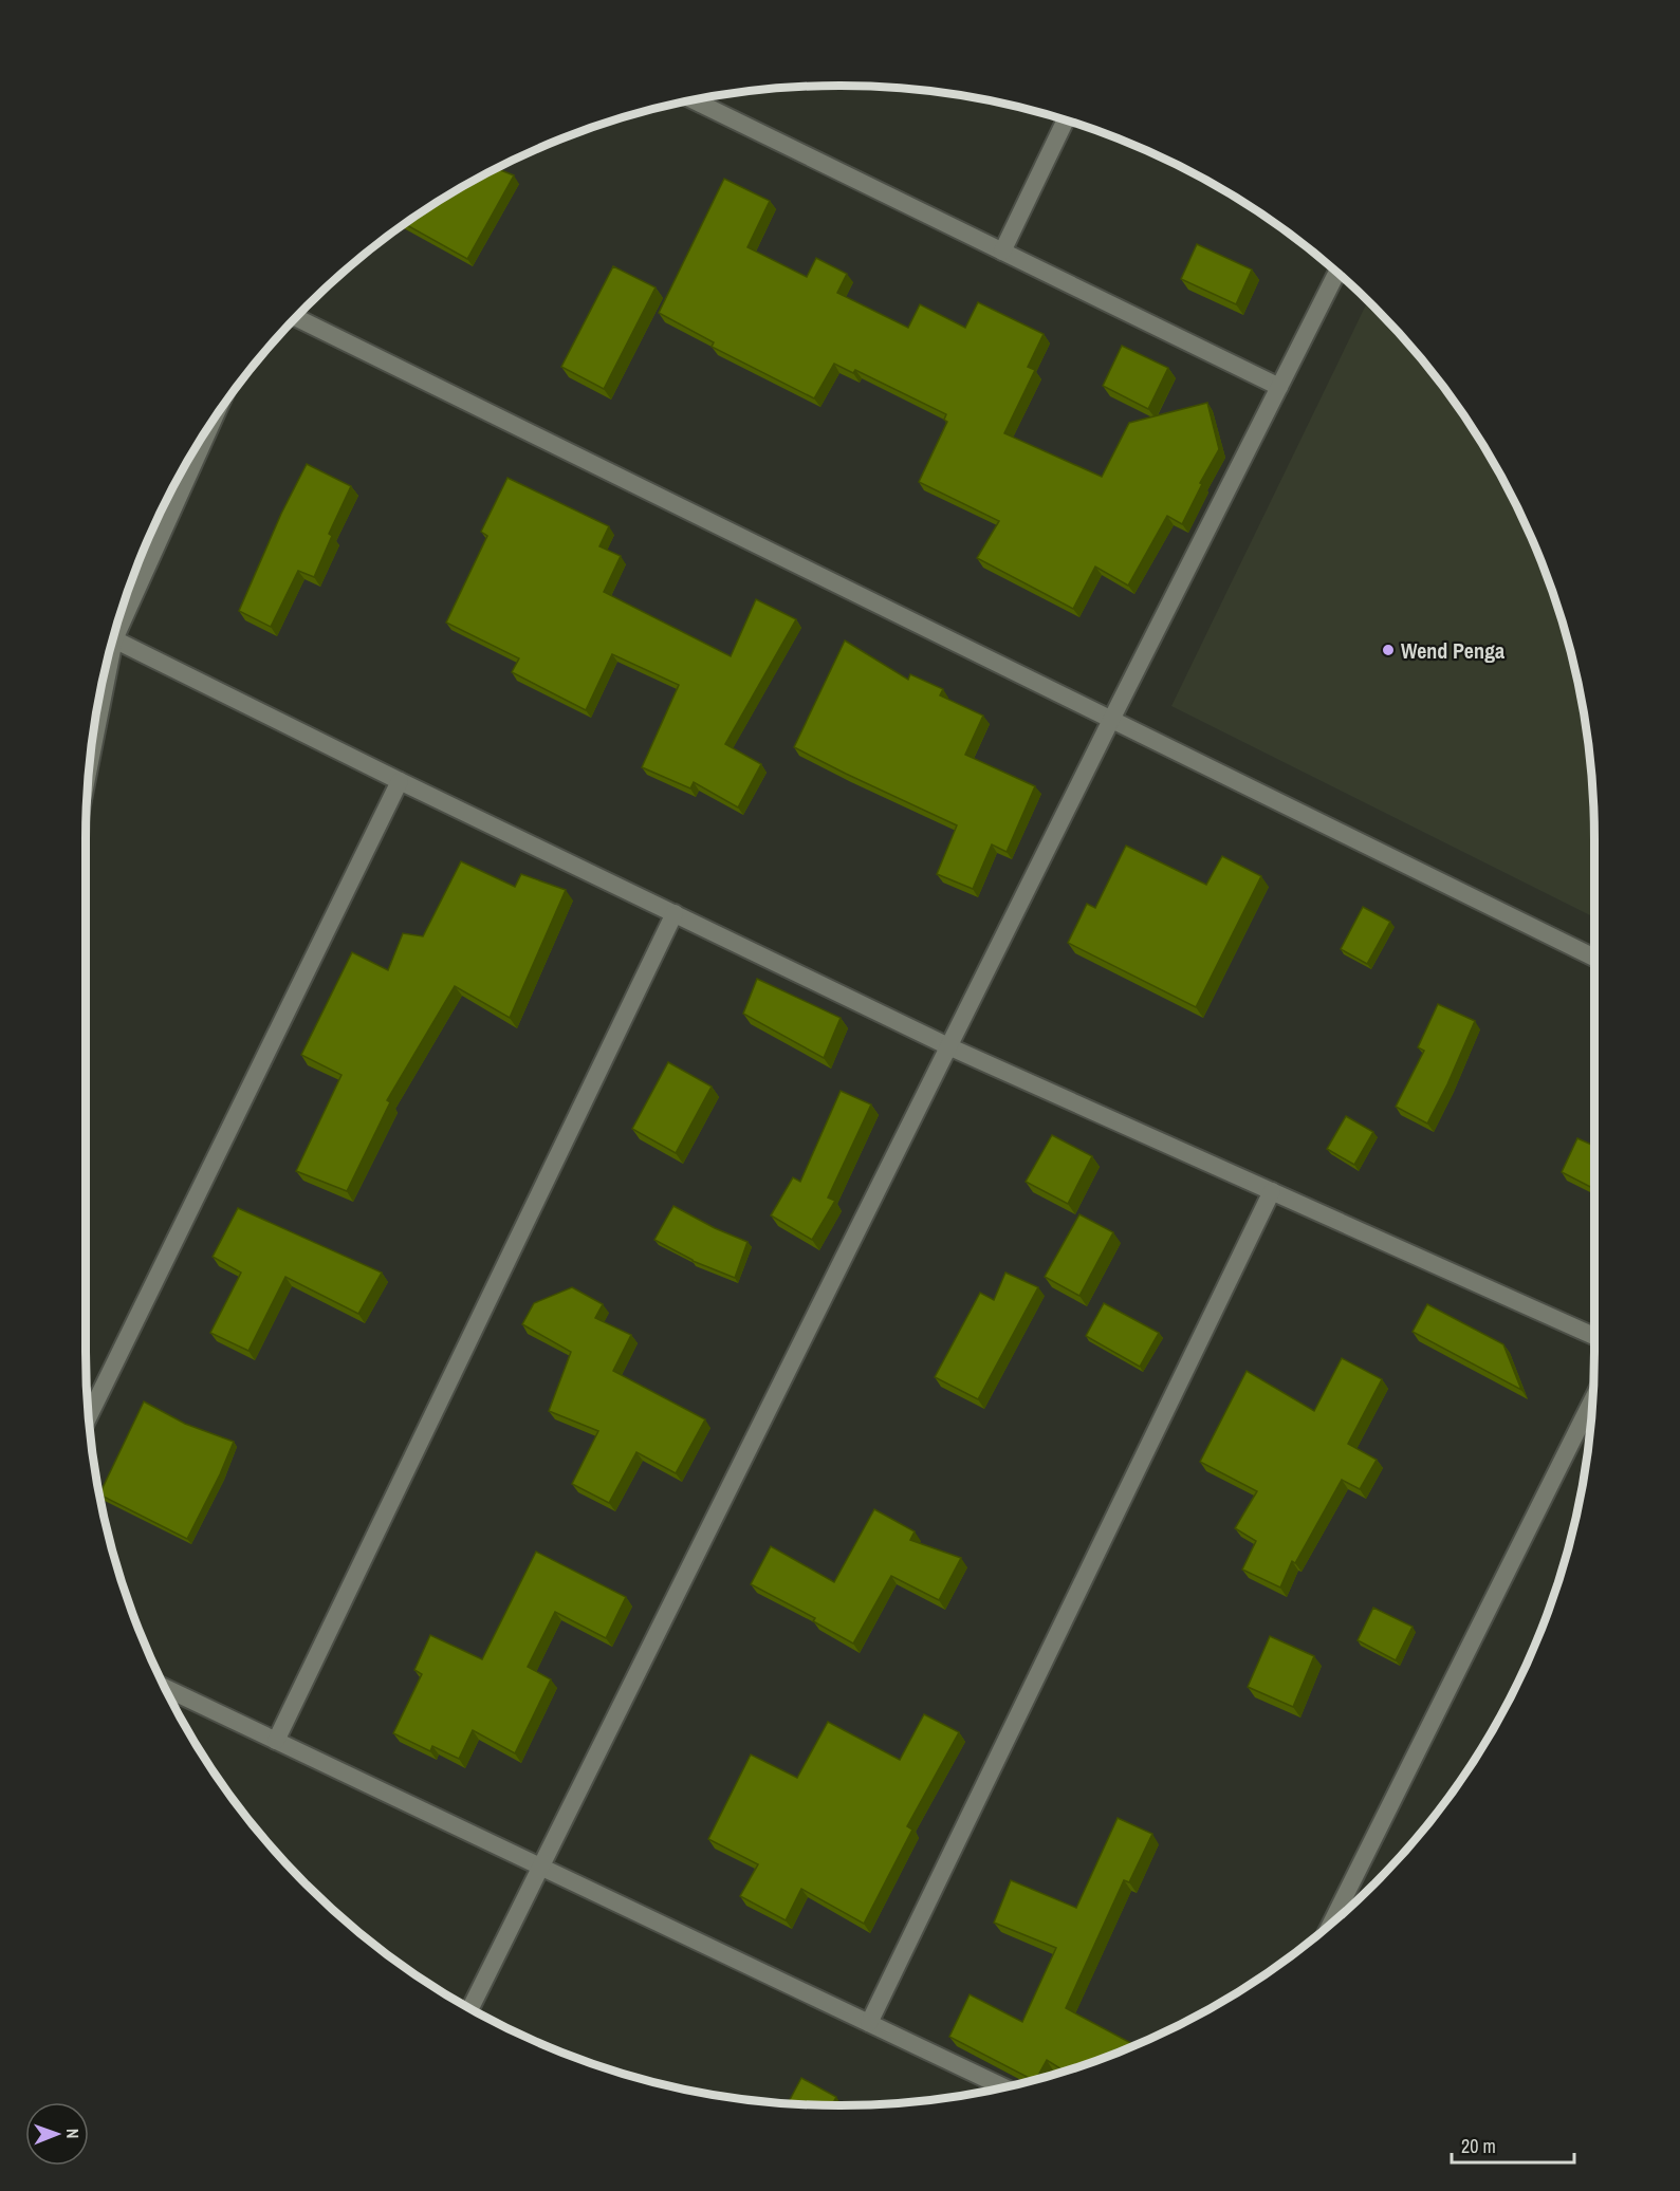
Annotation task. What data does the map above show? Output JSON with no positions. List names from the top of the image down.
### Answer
{
  "places": ["Wend Penga"],
  "scale_bar": "20 m",
  "north": "right"
}
